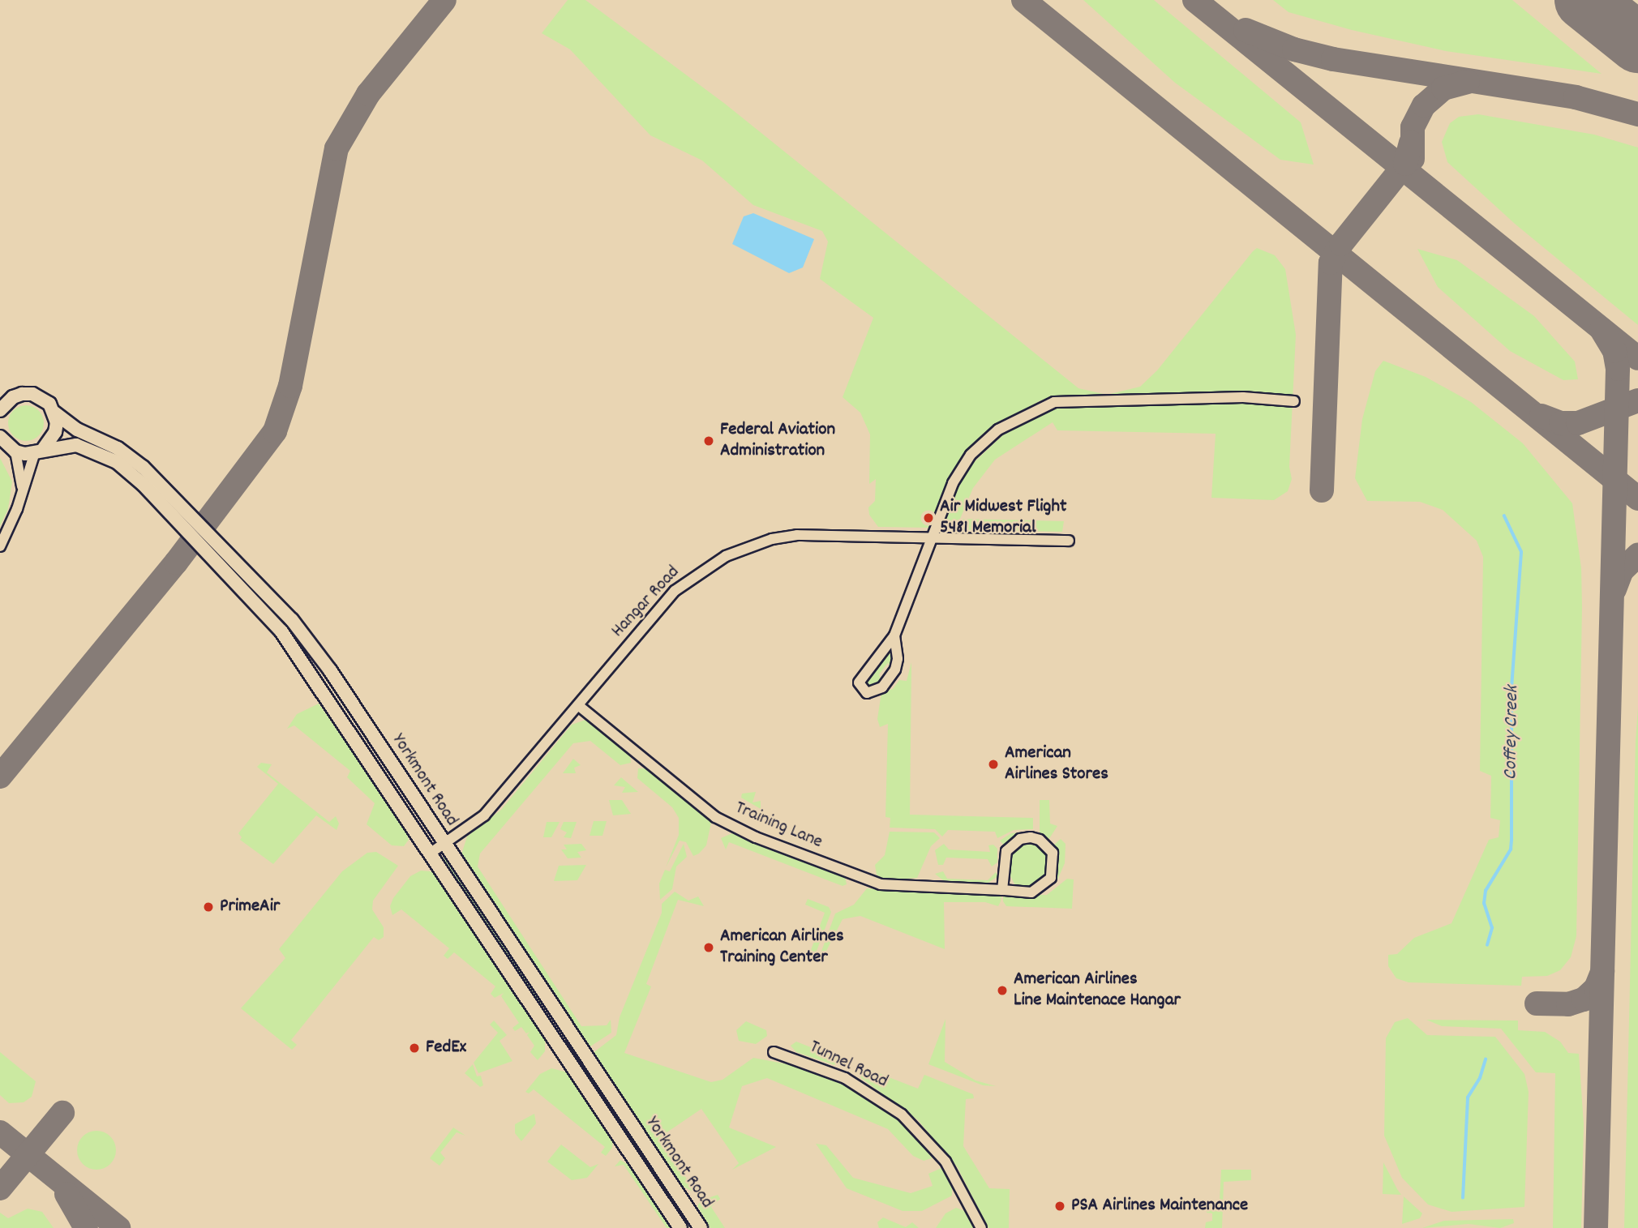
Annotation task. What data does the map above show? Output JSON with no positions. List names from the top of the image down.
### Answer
{
  "streets": {
    "street": [
      "Hangar Road",
      "Yorkmont Road",
      "Training Lane",
      "Tunnel Road"
    ]
  },
  "crossings": [
    ["Hangar Road", "Yorkmont Road"],
    ["Hangar Road", "Training Lane"]
  ],
  "water": ["Coffey Creek"],
  "places": [
    "Federal Aviation Administration",
    "Air Midwest Flight 5481 Memorial",
    "American Airlines Stores",
    "PrimeAir",
    "American Airlines Training Center",
    "American Airlines Line Maintenace Hangar",
    "FedEx",
    "PSA Airlines Maintenance"
  ]
}
